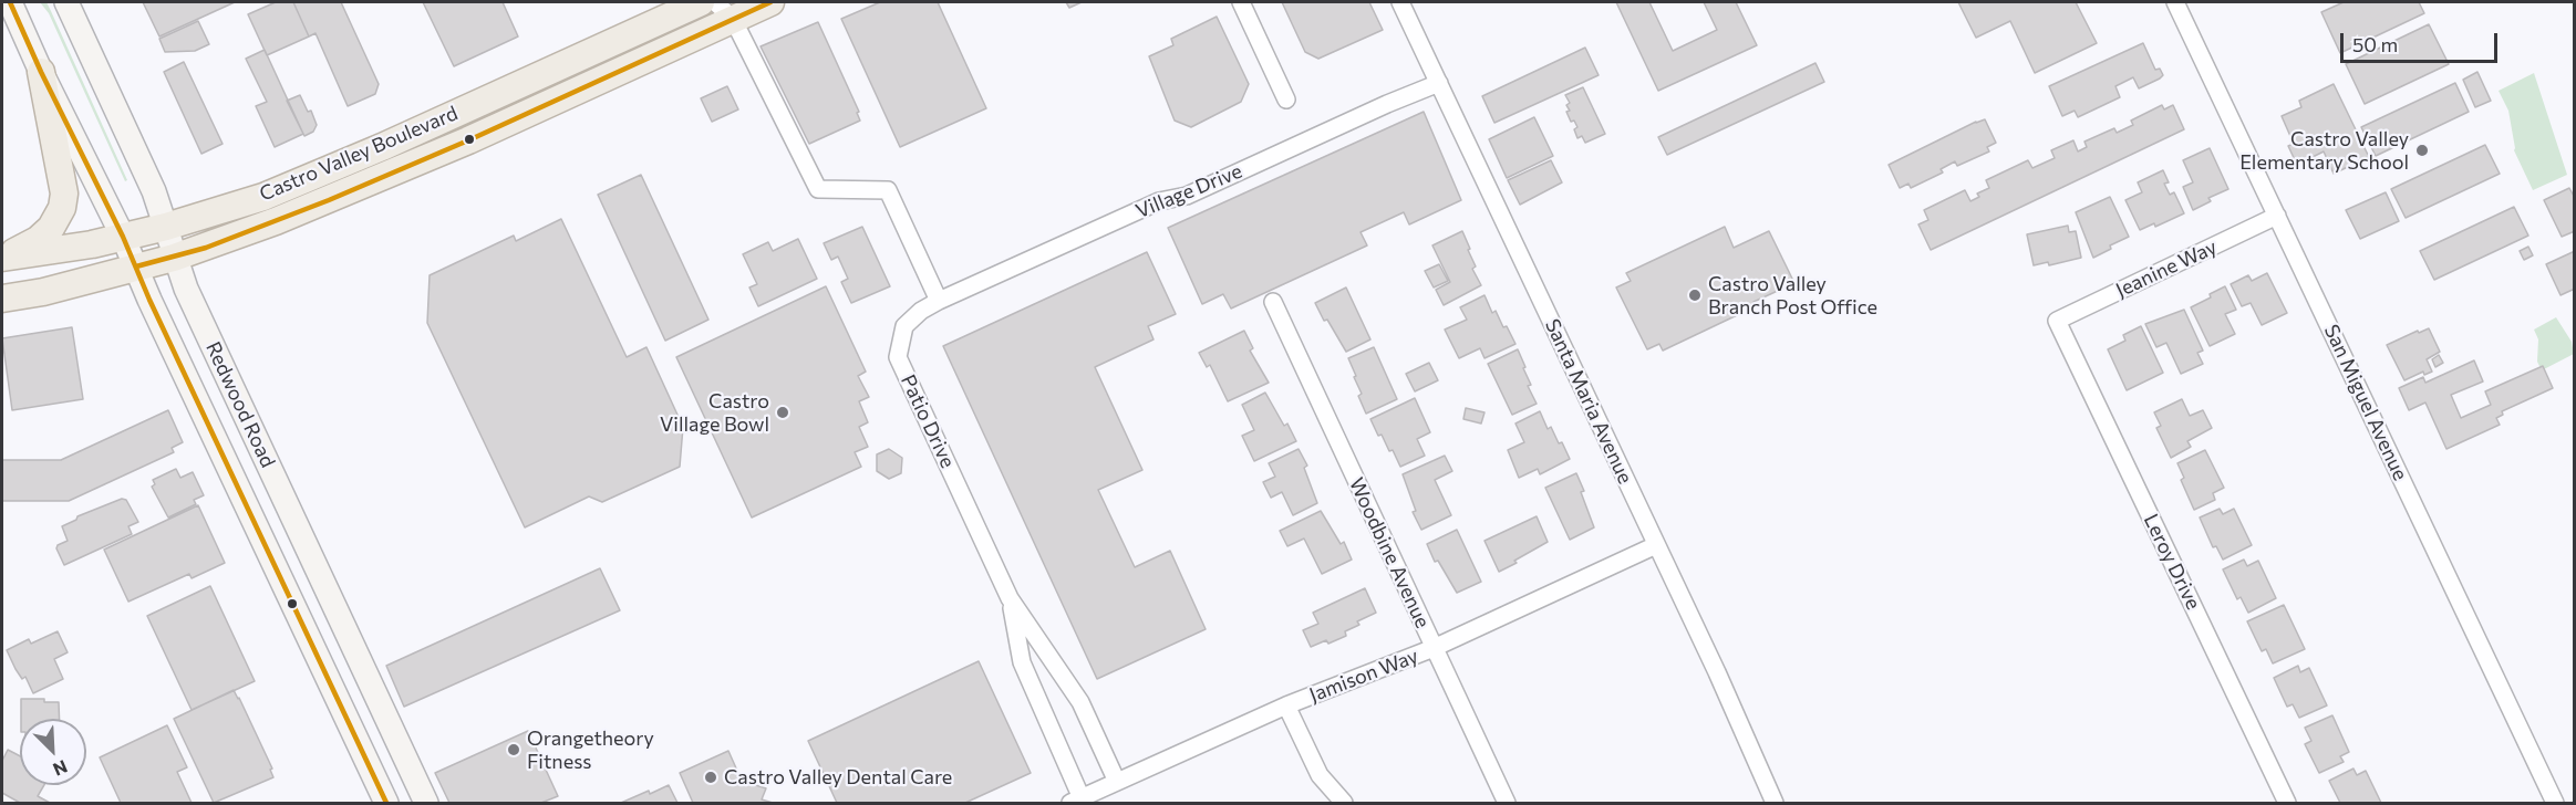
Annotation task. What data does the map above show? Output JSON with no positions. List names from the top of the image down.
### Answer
{
  "streets": {
    "main road": ["Castro Valley Boulevard", "Redwood Road"],
    "street": [
      "Village Drive",
      "Jeanine Way",
      "Santa Maria Avenue",
      "San Miguel Avenue",
      "Patio Drive",
      "Woodbine Avenue",
      "Leroy Drive",
      "Jamison Way"
    ]
  },
  "crossings": [
    ["Castro Valley Boulevard", "Redwood Road"],
    ["Village Drive", "Santa Maria Avenue"],
    ["Village Drive", "Patio Drive"],
    ["Jeanine Way", "San Miguel Avenue"],
    ["Jeanine Way", "Leroy Drive"],
    ["Santa Maria Avenue", "Jamison Way"],
    ["Patio Drive", "Jamison Way"],
    ["Woodbine Avenue", "Jamison Way"]
  ],
  "places": [
    "Castro Valley Elementary School",
    "Castro Valley Branch Post Office",
    "Castro Village Bowl",
    "Orangetheory Fitness",
    "Castro Valley Dental Care"
  ],
  "scale_bar": "50 m",
  "north": "bottom right"
}
